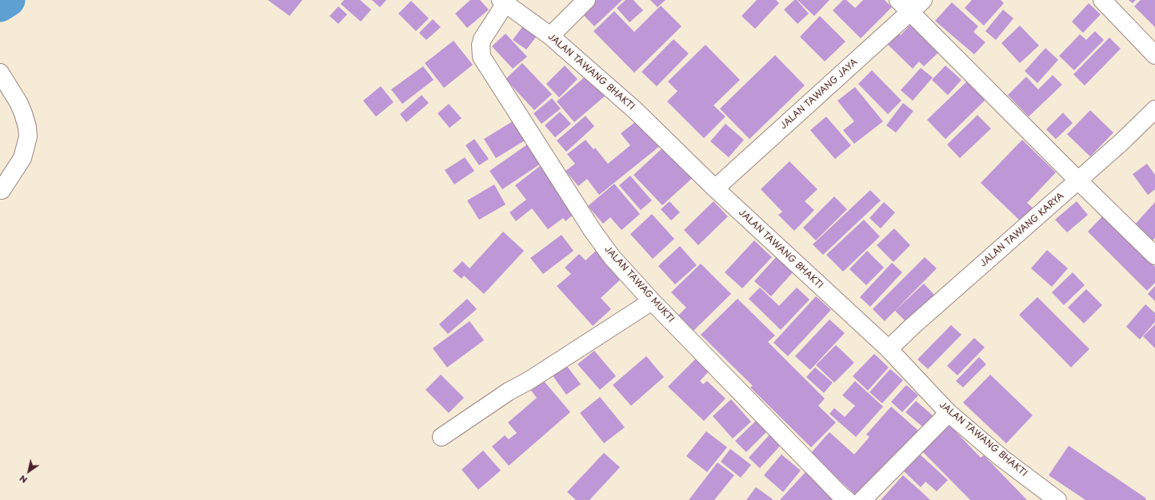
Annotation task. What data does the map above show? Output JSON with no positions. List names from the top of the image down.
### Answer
{
  "streets": {
    "street": [
      "JALAN TAWANG BHAKTI",
      "JALAN TAWANG JAYA",
      "JALAN TAWANG KARYA",
      "JALAN TAWAG MUKTI"
    ]
  },
  "crossings": [
    ["JALAN TAWANG BHAKTI", "JALAN TAWANG JAYA"],
    ["JALAN TAWANG BHAKTI", "JALAN TAWANG KARYA"],
    ["JALAN TAWANG BHAKTI", "JALAN TAWAG MUKTI"]
  ],
  "north": "bottom left"
}
